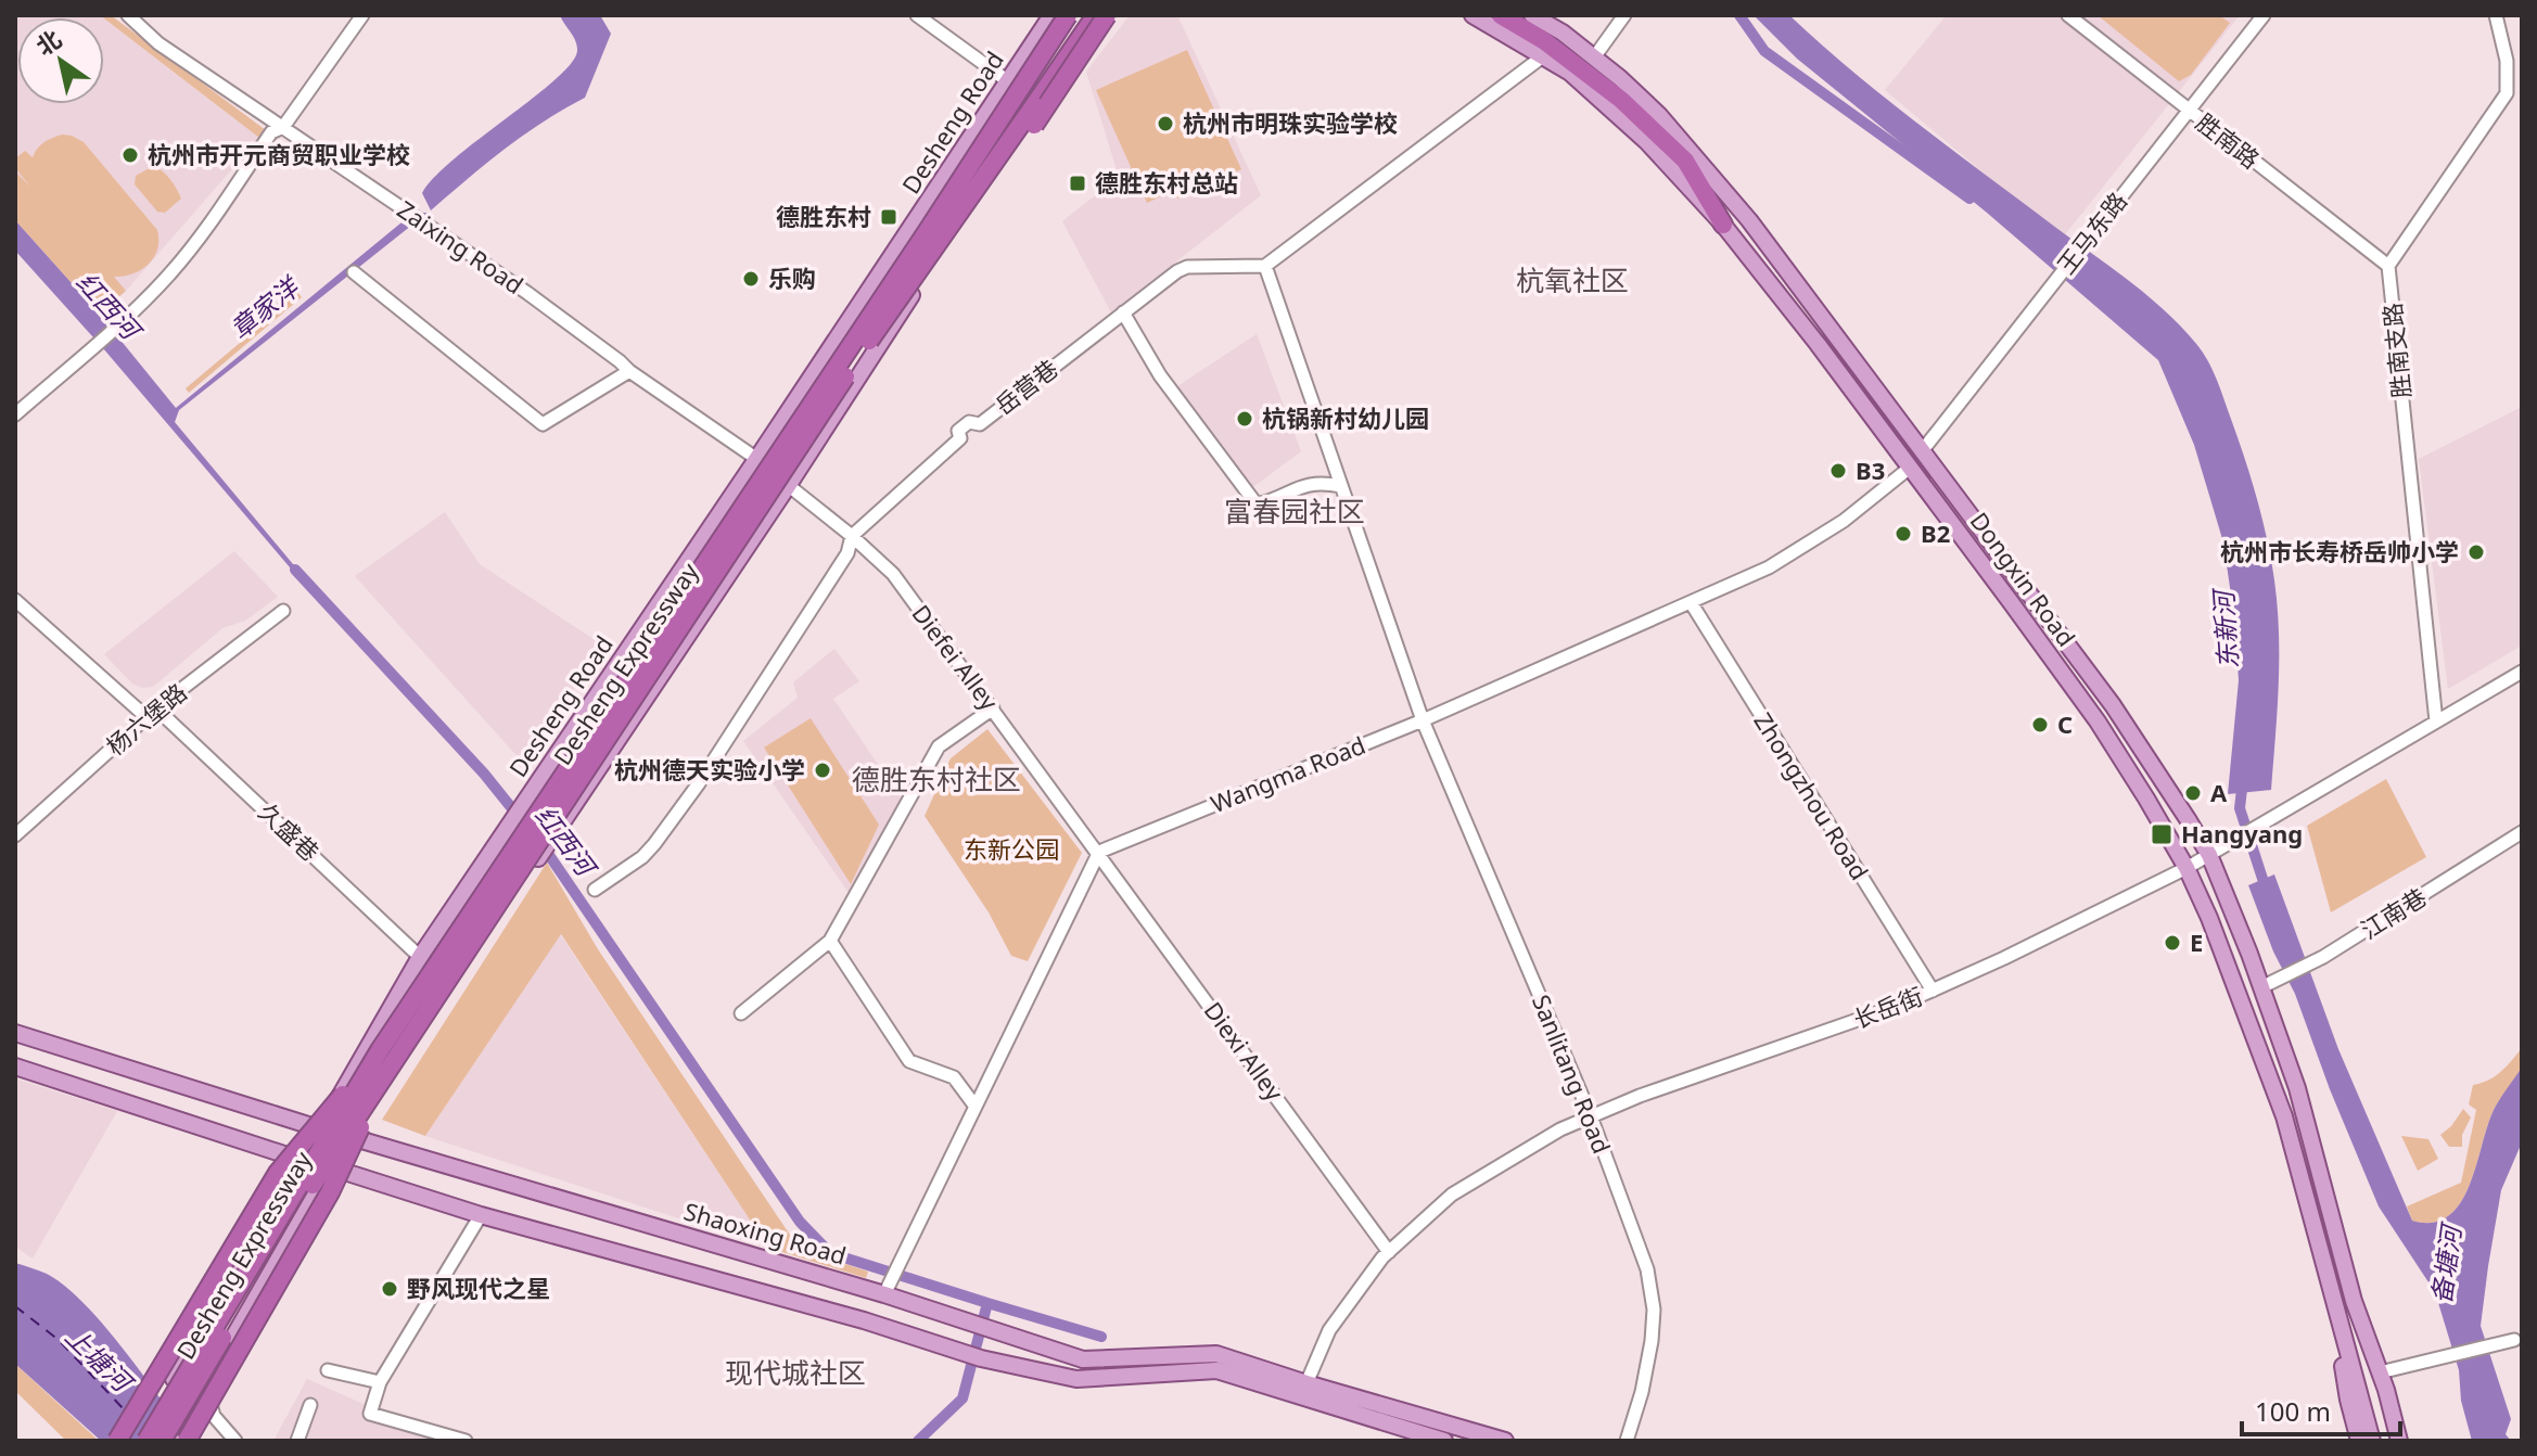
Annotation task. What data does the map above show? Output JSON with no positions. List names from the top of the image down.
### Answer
{
  "streets": {
    "highway": ["Desheng Expressway"],
    "main road": ["Desheng Road", "Dongxin Road", "Shaoxing Road"],
    "street": [
      "胜南路",
      "王马东路",
      "Zaixing Road",
      "胜南支路",
      "岳营巷",
      "Diefei Alley",
      "杨六堡路",
      "Wangma Road",
      "Zhongzhou Road",
      "久盛巷",
      "江南巷",
      "长岳街",
      "Diexi Alley",
      "Sanlitang Road"
    ]
  },
  "crossings": [
    ["Desheng Road", "Zaixing Road"],
    ["Desheng Road", "久盛巷"],
    ["Desheng Road", "Shaoxing Road"],
    ["胜南路", "王马东路"],
    ["胜南路", "胜南支路"],
    ["王马东路", "Dongxin Road"],
    ["Zaixing Road", "Diefei Alley"],
    ["胜南支路", "长岳街"],
    ["岳营巷", "Diefei Alley"],
    ["岳营巷", "Sanlitang Road"],
    ["Dongxin Road", "Wangma Road"],
    ["Dongxin Road", "江南巷"],
    ["Dongxin Road", "长岳街"],
    ["Diefei Alley", "Wangma Road"],
    ["Diefei Alley", "Diexi Alley"],
    ["杨六堡路", "久盛巷"],
    ["Wangma Road", "Zhongzhou Road"],
    ["Wangma Road", "Diexi Alley"],
    ["Wangma Road", "Sanlitang Road"],
    ["Zhongzhou Road", "长岳街"],
    ["长岳街", "Diexi Alley"],
    ["长岳街", "Sanlitang Road"],
    ["长岳街", "Shaoxing Road"]
  ],
  "districts": [
    "杭氧社区",
    "富春园社区",
    "德胜东村社区",
    "现代城社区"
  ],
  "water": [
    "红西河",
    "章家洋",
    "东新河",
    "备塘河",
    "上塘河"
  ],
  "parks": ["东新公园"],
  "places": {
    "other": [
      "杭州市明珠实验学校",
      "杭州市开元商贸职业学校",
      "乐购",
      "杭锅新村幼儿园",
      "B3",
      "B2",
      "杭州市长寿桥岳帅小学",
      "C",
      "杭州德天实验小学",
      "A",
      "E",
      "野风现代之星"
    ],
    "transit": ["德胜东村总站", "德胜东村", "Hangyang"]
  },
  "scale_bar": "100 m",
  "north": "top left"
}
